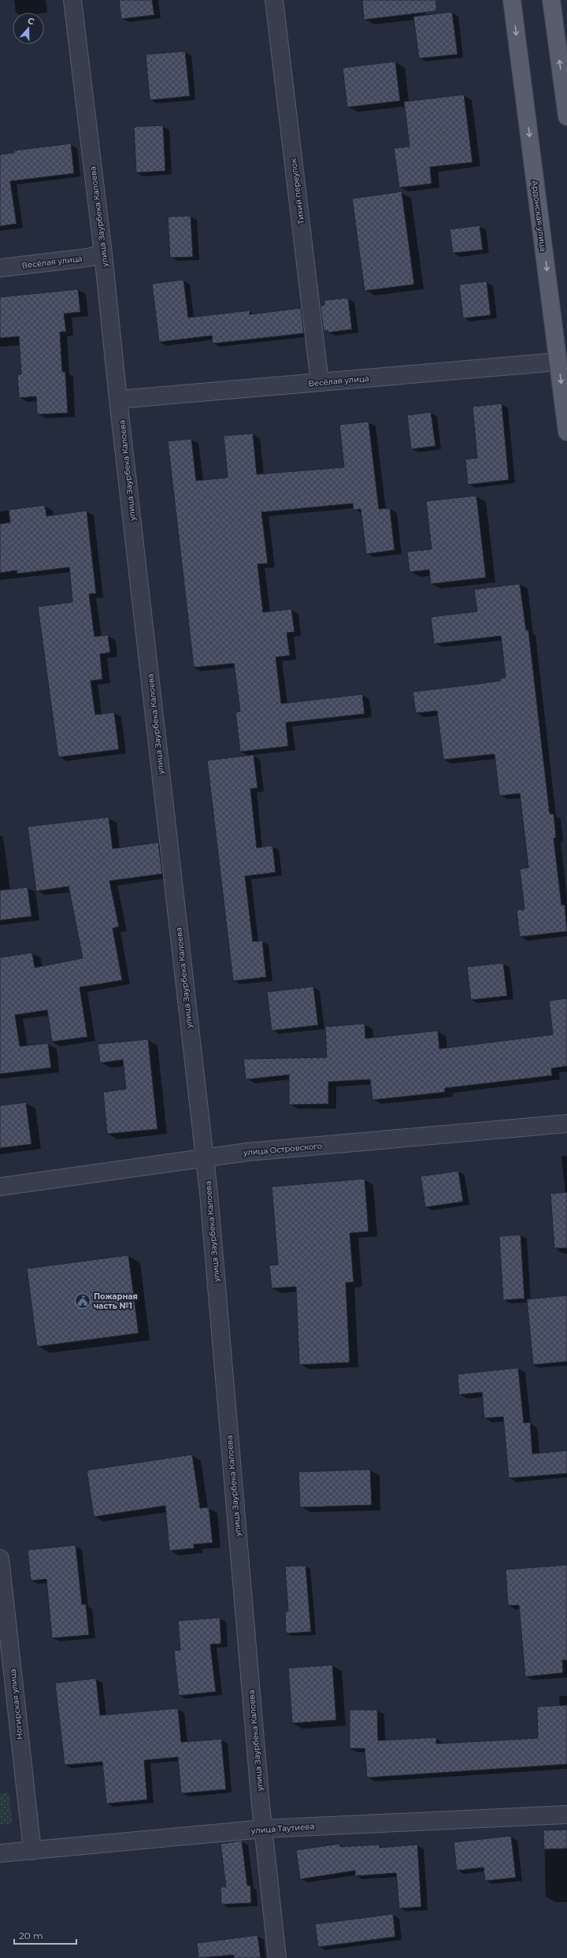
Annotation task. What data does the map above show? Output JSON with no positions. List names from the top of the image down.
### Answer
{
  "streets": {
    "main road": ["Ардонская улица"],
    "street": [
      "Тихий переулок",
      "улица Заурбека Калоева",
      "Весёлая улица",
      "улица Островского",
      "Ногирская улица",
      "улица Таутиева"
    ]
  },
  "crossings": [
    ["Тихий переулок", "Весёлая улица"],
    ["Ардонская улица", "Весёлая улица"],
    ["улица Заурбека Калоева", "Весёлая улица"],
    ["улица Заурбека Калоева", "улица Островского"],
    ["улица Заурбека Калоева", "улица Таутиева"],
    ["Ногирская улица", "улица Таутиева"]
  ],
  "one_way": ["Ардонская улица"],
  "places": {
    "public building": ["Пожарная часть №1"]
  },
  "scale_bar": "20 m",
  "north": "top"
}
